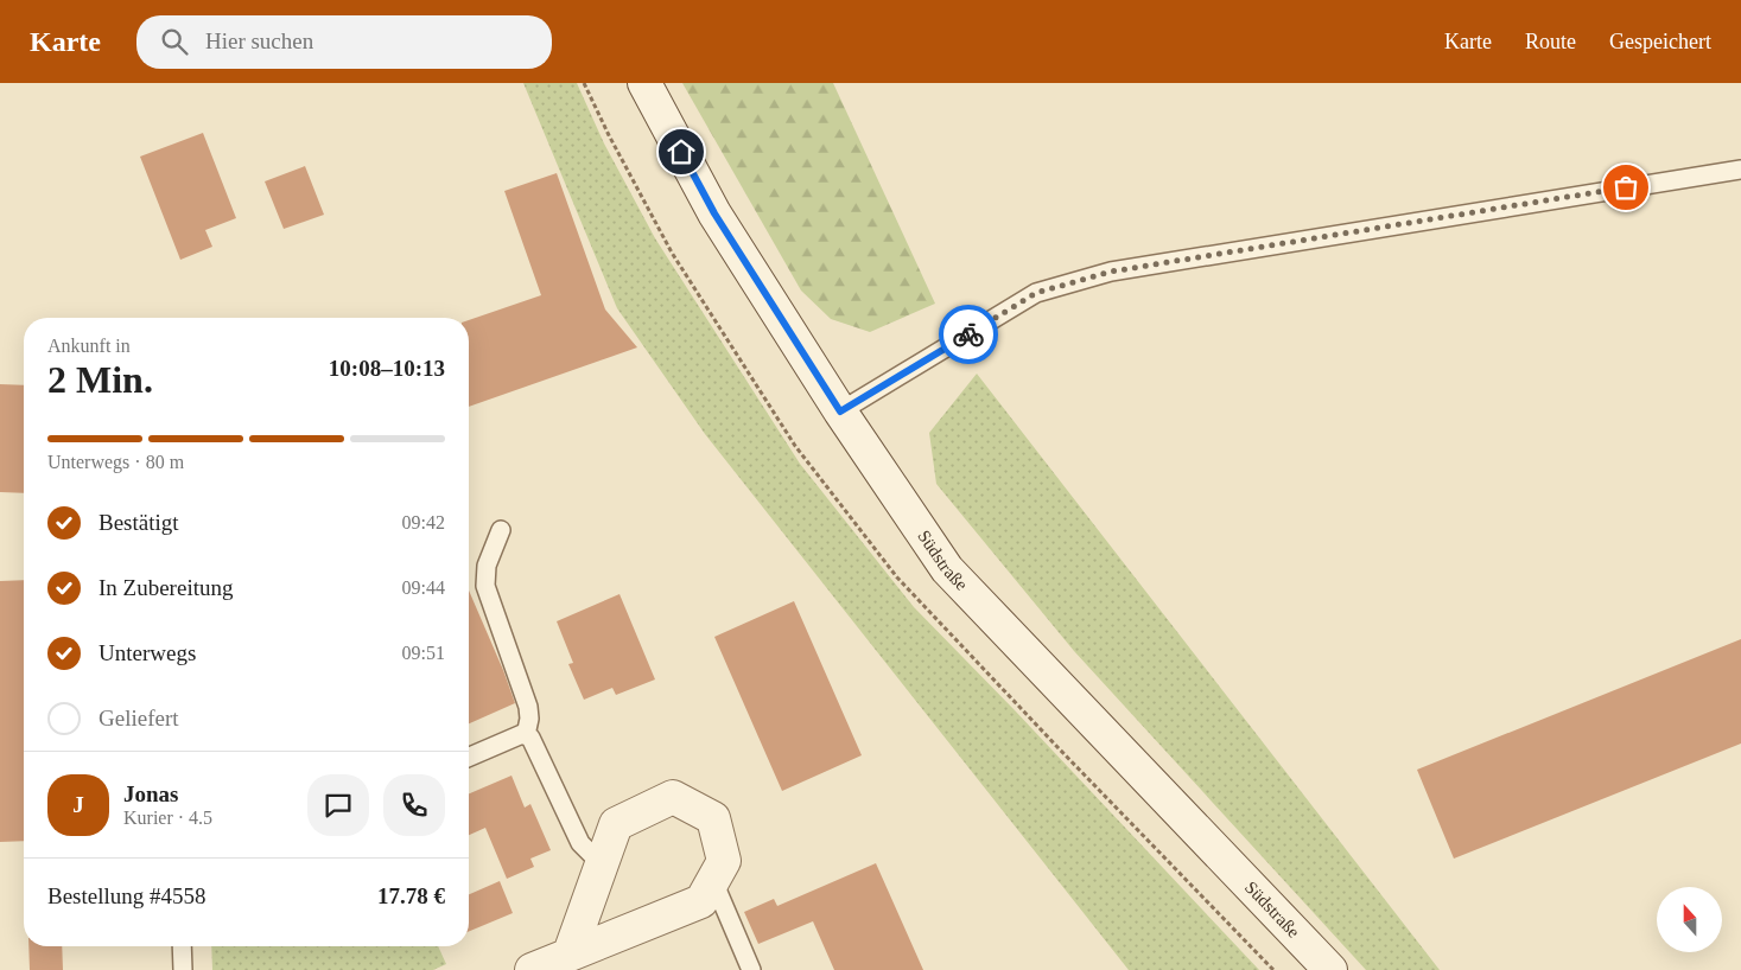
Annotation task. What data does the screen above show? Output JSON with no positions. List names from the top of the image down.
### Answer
{
  "streets": {
    "main road": ["Südstraße"]
  },
  "north": "top",
  "page": {
    "header": "Karte",
    "search": "Hier suchen",
    "nav": ["Karte", "Route", "Gespeichert"],
    "heading": ["2 Min.", "Ankunft in", "10:08–10:13"],
    "panel": [
      "Jonas",
      "Kurier · 4.5",
      "Bestellung #4558",
      "17.78 €"
    ],
    "bar": "Unterwegs · 80 m",
    "list": [
      ["Bestätigt", "09:42"],
      ["In Zubereitung", "09:44"],
      ["Unterwegs", "09:51"],
      "Geliefert"
    ],
    "round": "J"
  }
}
